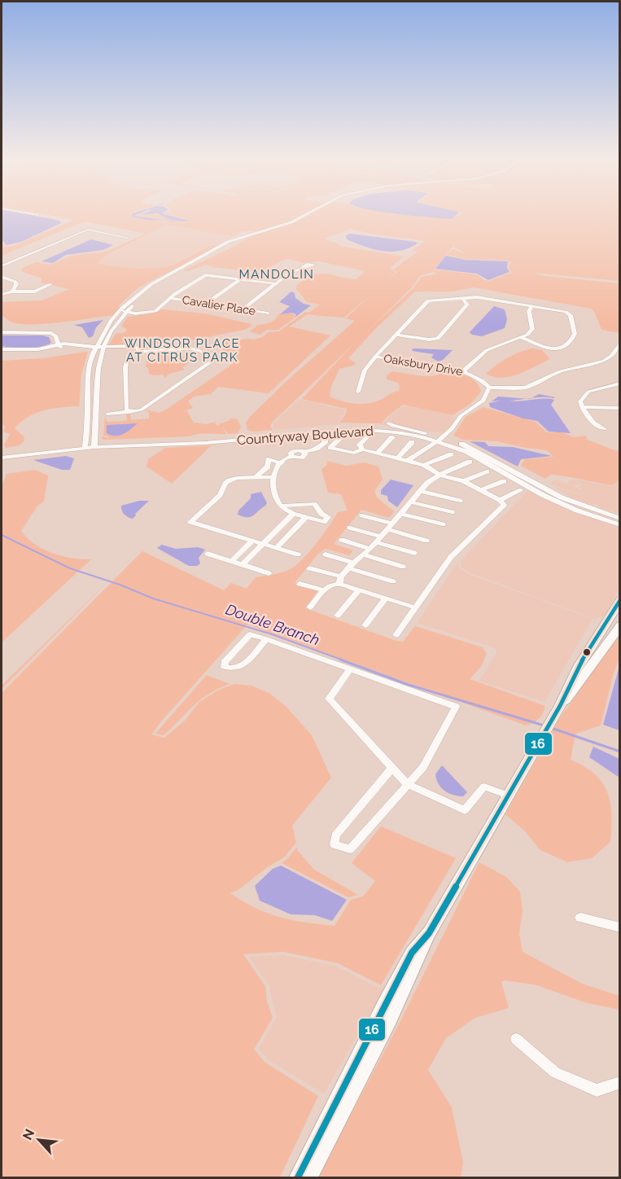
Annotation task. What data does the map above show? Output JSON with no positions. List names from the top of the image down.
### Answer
{
  "streets": {
    "street": ["Cavalier Place", "Oaksbury Drive", "Countryway Boulevard"]
  },
  "districts": ["MANDOLIN", "WINDSOR PLACE AT CITRUS PARK"],
  "water": ["Double Branch"],
  "lines": ["transit line 16"],
  "north": "top left"
}
